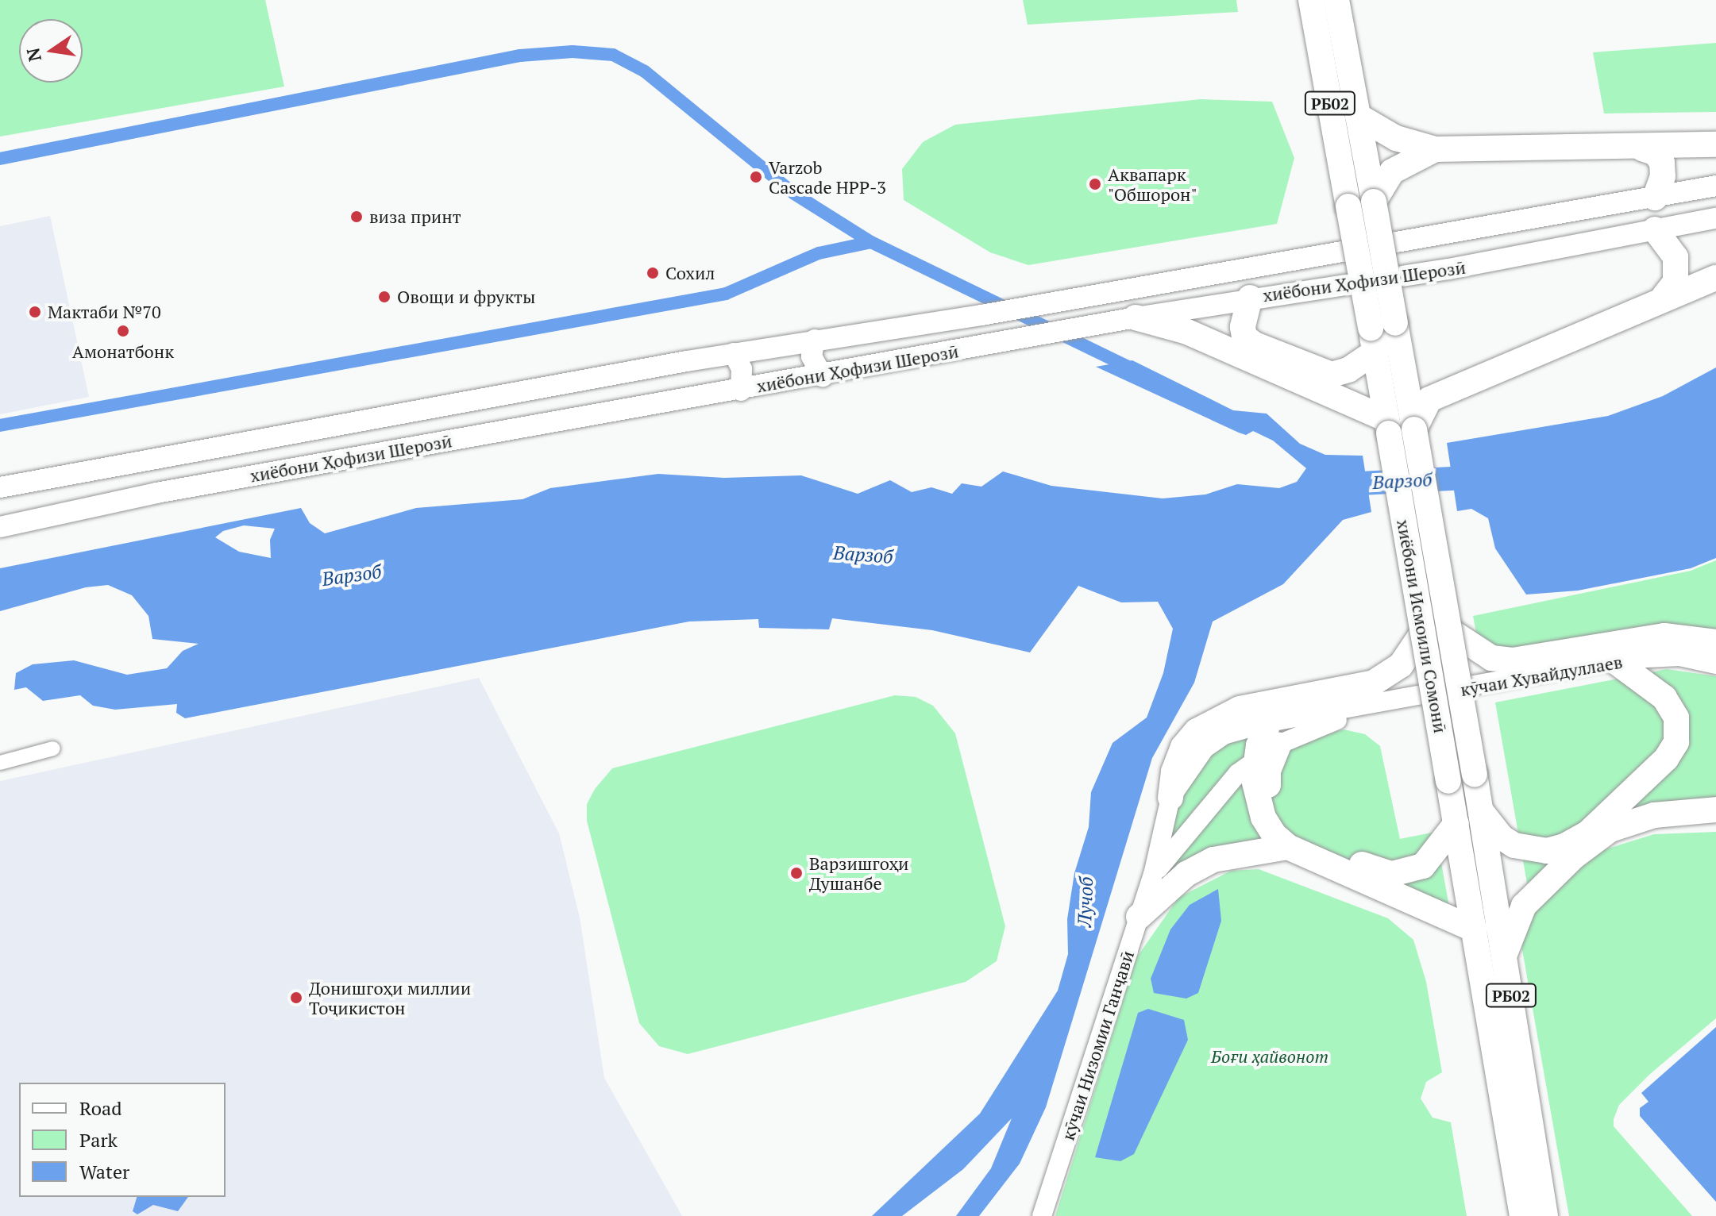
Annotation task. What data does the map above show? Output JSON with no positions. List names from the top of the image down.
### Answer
{
  "streets": {
    "highway": ["РБ02", "хиёбони Исмоили Сомонӣ"],
    "main road": ["хиёбони Ҳофизи Шерозӣ"],
    "street": ["кӯчаи Хувайдуллаев", "кӯчаи Низомии Ганҷавӣ"]
  },
  "crossings": [
    ["кӯчаи Хувайдуллаев", "кӯчаи Низомии Ганҷавӣ"]
  ],
  "water": ["Варзоб", "Лучоб"],
  "parks": ["Боғи ҳайвонот"],
  "places": [
    "Varzob Cascade HPP-3",
    "Аквапарк \"Обшорон\"",
    "виза принт",
    "Сохил",
    "Овощи и фрукты",
    "Мактаби №70",
    "Амонатбонк",
    "Варзишгоҳи Душанбе",
    "Донишгоҳи миллии Тоҷикистон"
  ],
  "legend": ["Road", "Park", "Water"],
  "north": "left"
}
